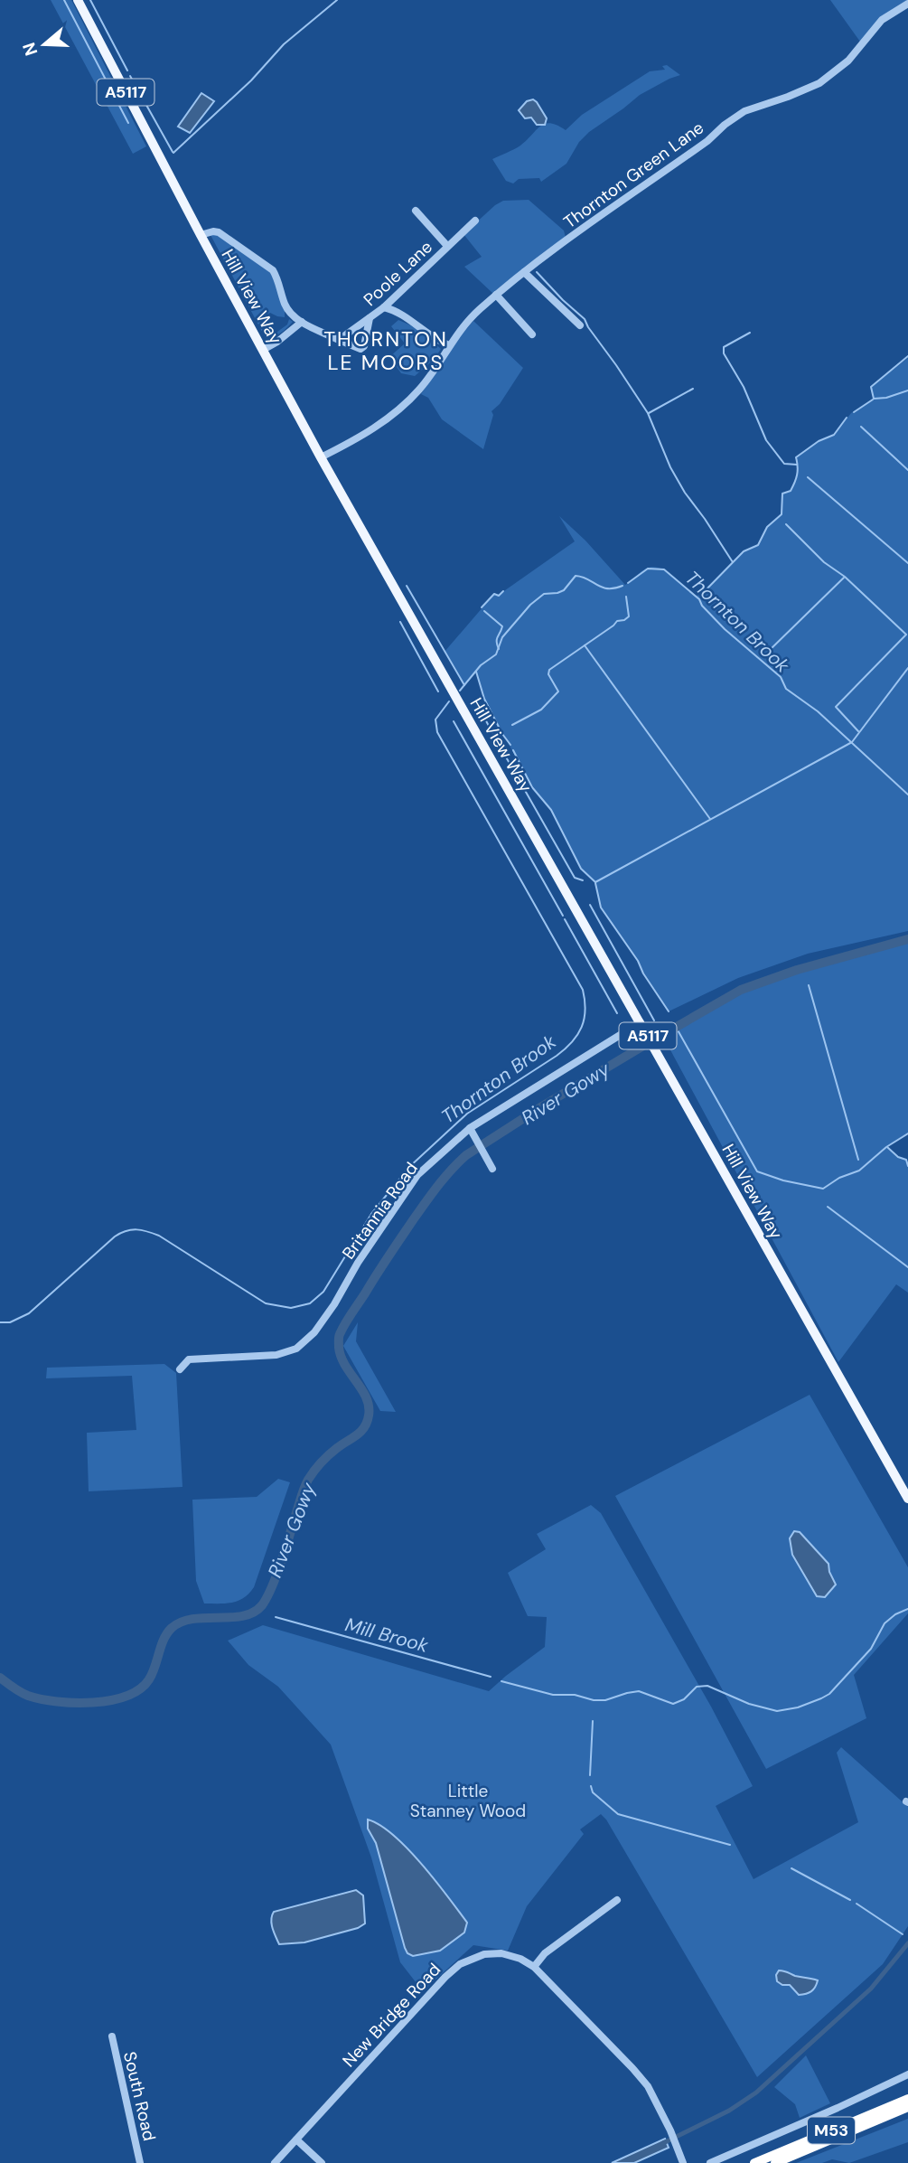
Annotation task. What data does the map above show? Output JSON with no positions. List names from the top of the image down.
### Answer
{
  "streets": {
    "highway": ["M53"],
    "main road": ["A5117", "Hill View Way"],
    "street": [
      "Thornton Green Lane",
      "Poole Lane",
      "Britannia Road",
      "New Bridge Road",
      "South Road"
    ]
  },
  "crossings": [
    ["Thornton Green Lane", "Hill View Way"],
    ["Hill View Way", "Britannia Road"]
  ],
  "districts": ["THORNTON LE MOORS"],
  "water": ["Thornton Brook", "River Gowy", "Mill Brook"],
  "parks": ["Little Stanney Wood"],
  "north": "left"
}
